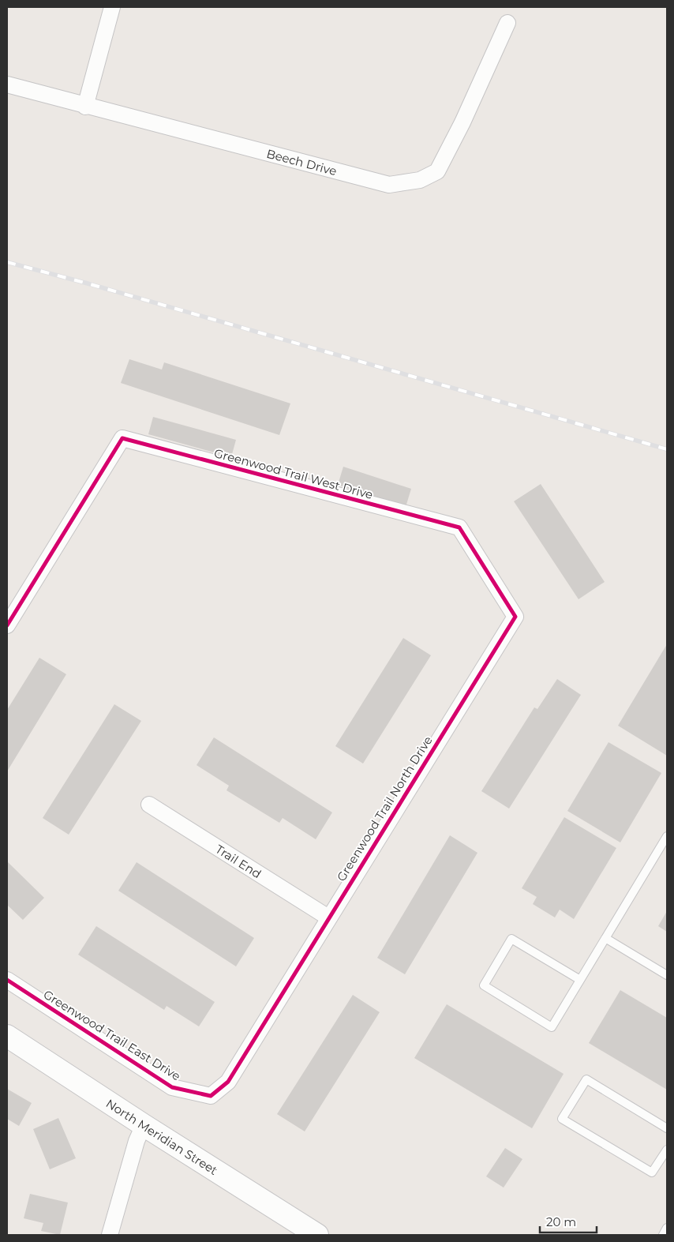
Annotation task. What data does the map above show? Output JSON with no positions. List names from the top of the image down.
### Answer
{
  "streets": {
    "main road": ["North Meridian Street"],
    "street": [
      "Beech Drive",
      "Greenwood Trail West Drive",
      "Greenwood Trail North Drive",
      "Trail End",
      "Greenwood Trail East Drive"
    ]
  },
  "crossings": [
    ["Greenwood Trail West Drive", "Greenwood Trail North Drive"],
    ["Greenwood Trail North Drive", "Trail End"],
    ["Greenwood Trail North Drive", "Greenwood Trail East Drive"]
  ],
  "scale_bar": "20 m"
}
